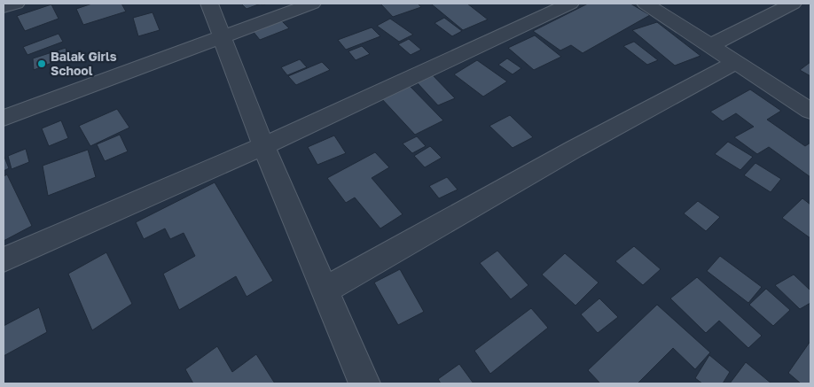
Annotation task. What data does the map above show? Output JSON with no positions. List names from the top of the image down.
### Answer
{
  "places": ["Balak Girls School"]
}
